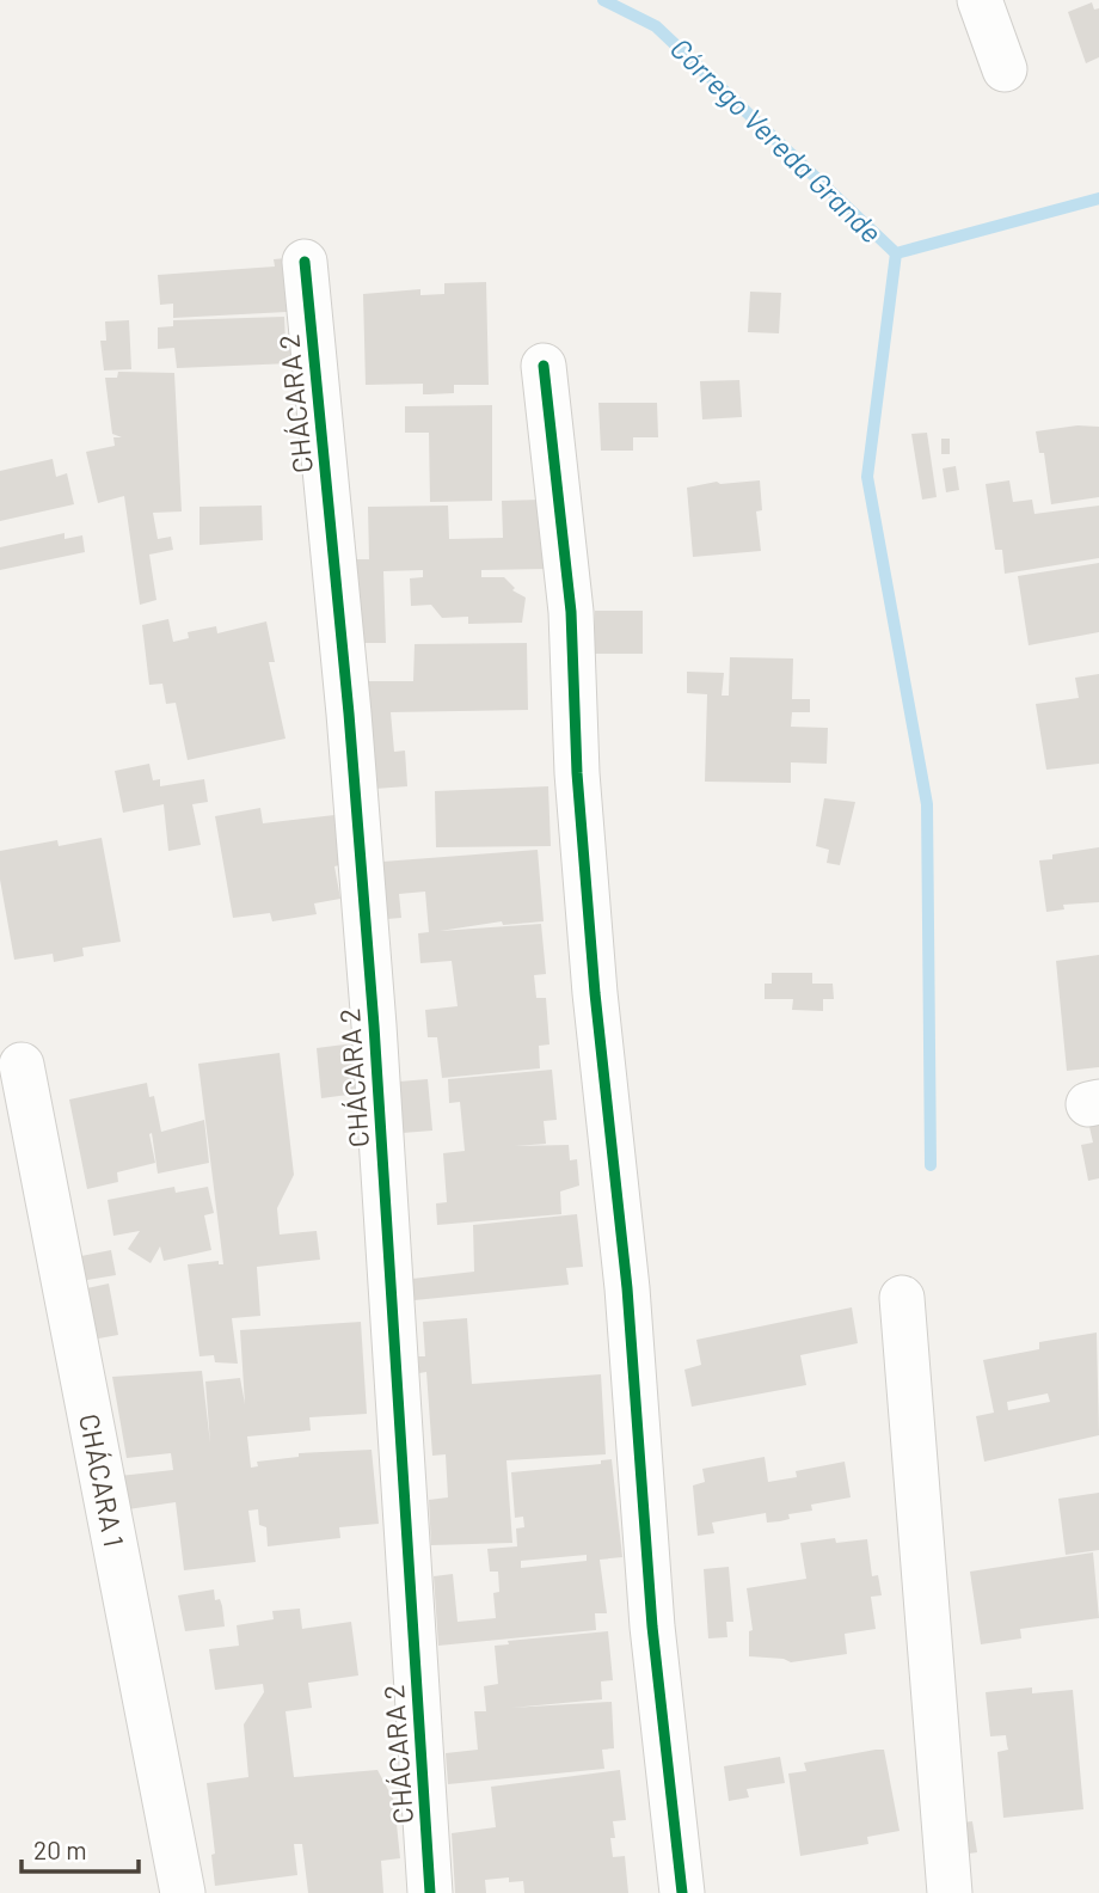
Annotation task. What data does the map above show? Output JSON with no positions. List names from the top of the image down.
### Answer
{
  "streets": {
    "street": ["CHÁCARA 2", "CHÁCARA 1"]
  },
  "water": ["Córrego Vereda Grande"],
  "scale_bar": "20 m"
}
